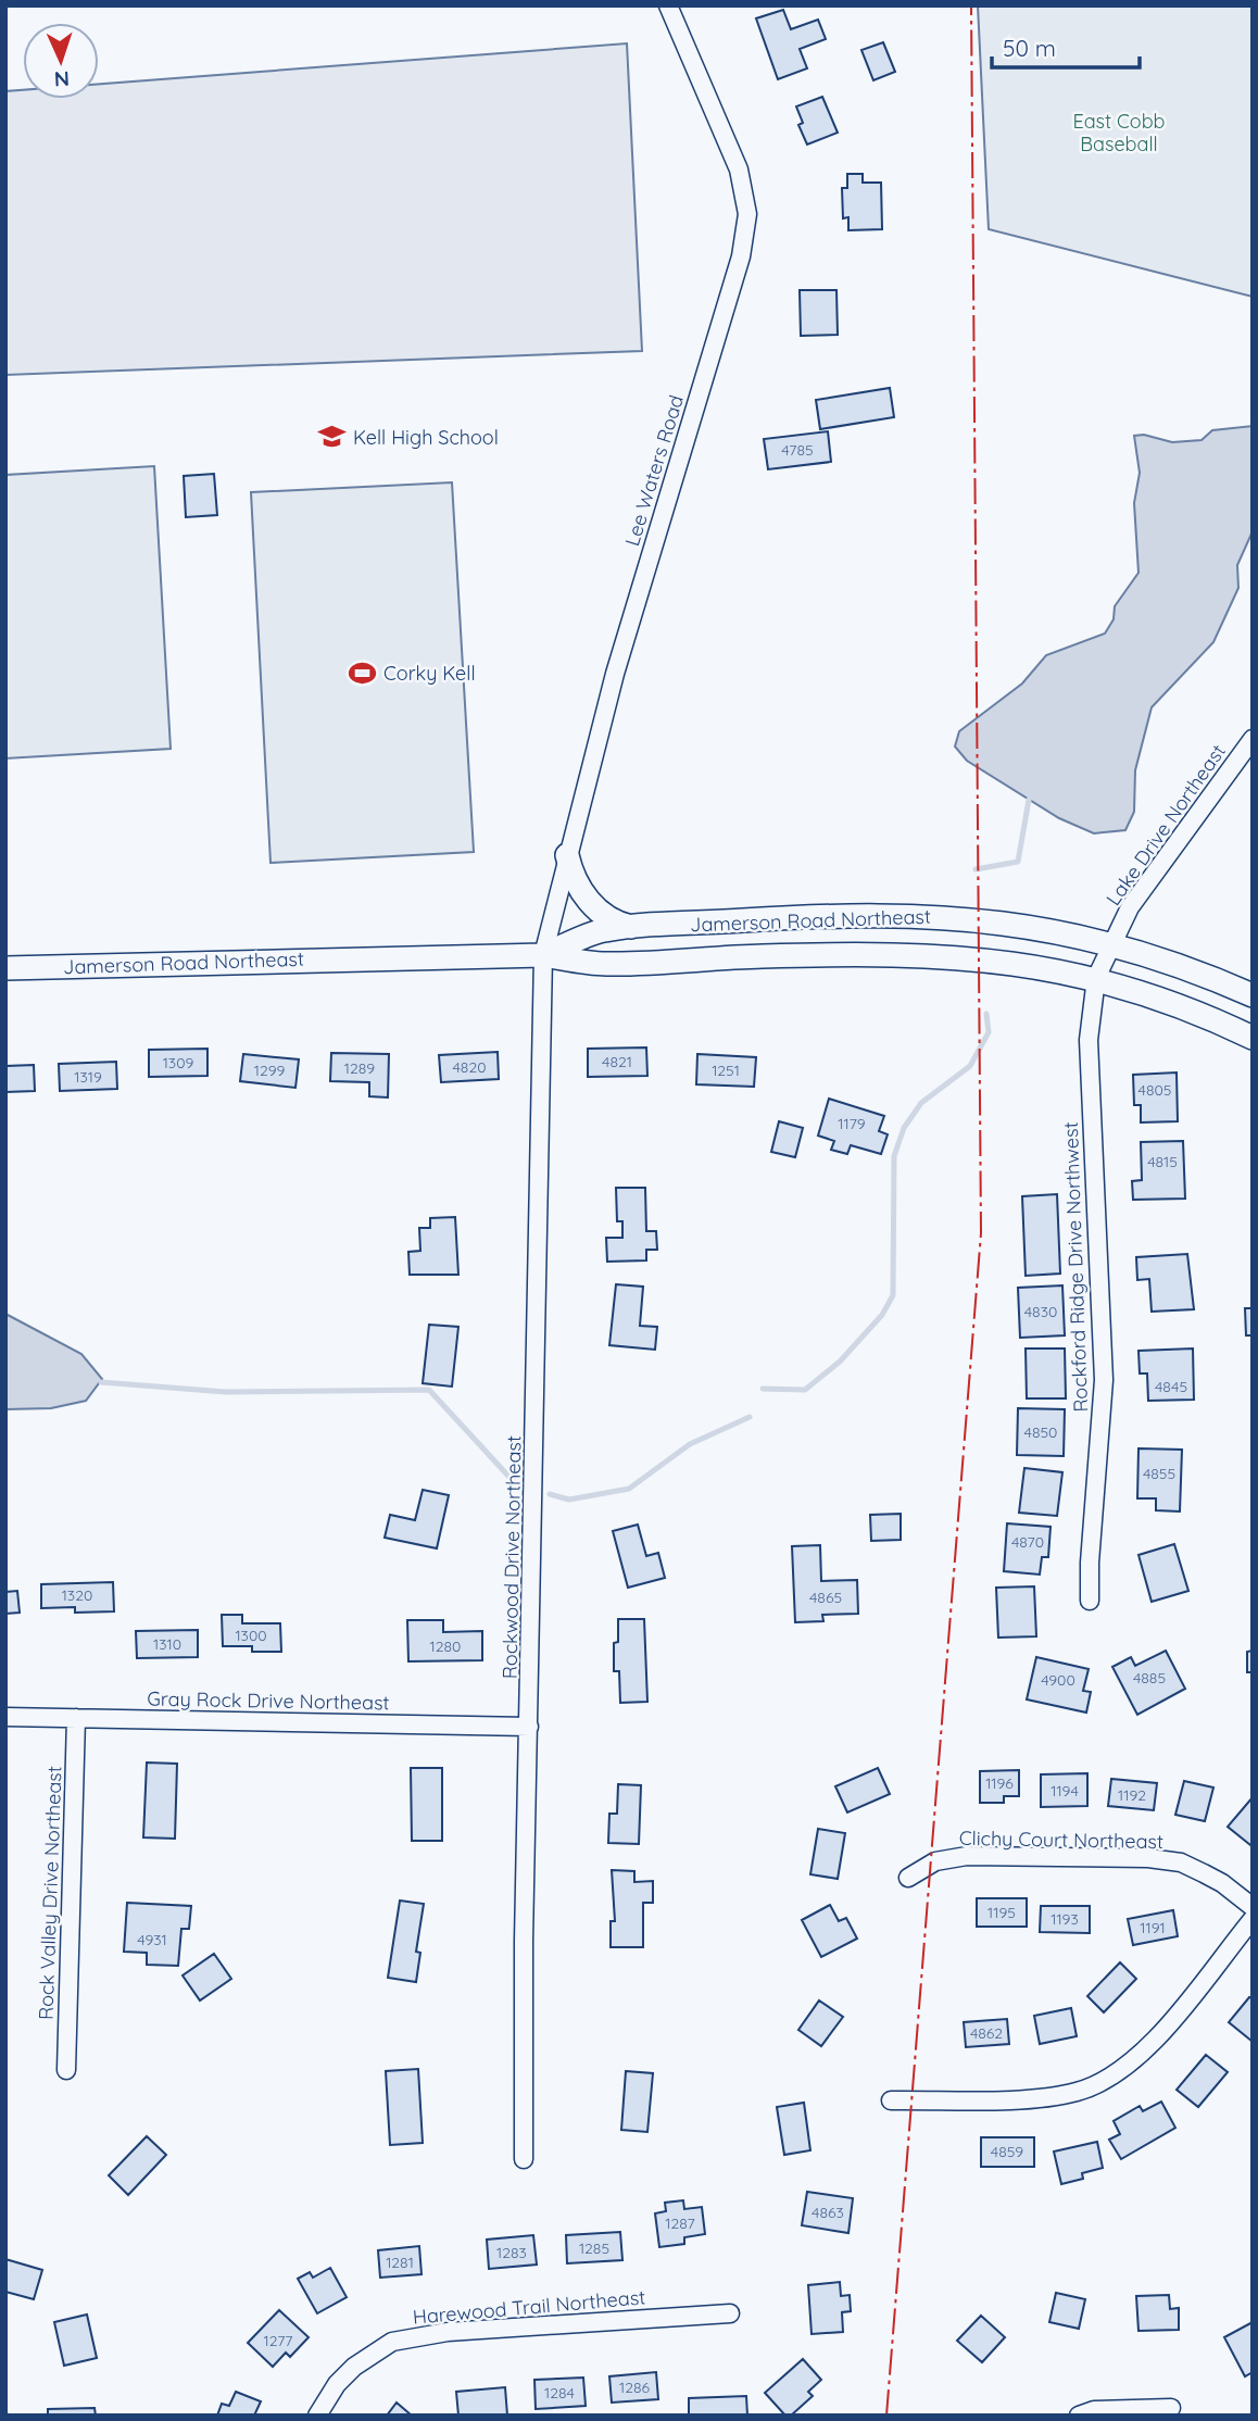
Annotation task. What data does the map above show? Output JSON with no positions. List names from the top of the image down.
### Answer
{
  "streets": {
    "street": [
      "Lee Waters Road",
      "Lake Drive Northeast",
      "Jamerson Road Northeast",
      "Rockford Ridge Drive Northwest",
      "Rockwood Drive Northeast",
      "Gray Rock Drive Northeast",
      "Clichy Court Northeast",
      "Rock Valley Drive Northeast",
      "Harewood Trail Northeast"
    ]
  },
  "crossings": [
    ["Lee Waters Road", "Jamerson Road Northeast"],
    ["Lee Waters Road", "Rockwood Drive Northeast"],
    ["Lake Drive Northeast", "Jamerson Road Northeast"],
    ["Lake Drive Northeast", "Rockford Ridge Drive Northwest"],
    ["Jamerson Road Northeast", "Rockford Ridge Drive Northwest"],
    ["Jamerson Road Northeast", "Rockwood Drive Northeast"],
    ["Rockwood Drive Northeast", "Gray Rock Drive Northeast"],
    ["Gray Rock Drive Northeast", "Rock Valley Drive Northeast"]
  ],
  "parks": ["East Cobb Baseball"],
  "places": {
    "school or university": ["Kell High School"],
    "sports": ["Corky Kell"]
  },
  "house_numbers": [
    "4785",
    "4821",
    "1309",
    "4820",
    "1289",
    "1299",
    "1251",
    "1319",
    "4805",
    "1179",
    "4815",
    "4830",
    "4845",
    "4850",
    "4855",
    "4870",
    "1320",
    "4865",
    "1300",
    "1310",
    "1280",
    "4885",
    "4900",
    "1196",
    "1194",
    "1192",
    "1195",
    "1193",
    "1191",
    "4931",
    "4862",
    "4859",
    "4863",
    "1287",
    "1285",
    "1283",
    "1281",
    "1277",
    "1286",
    "1284"
  ],
  "scale_bar": "50 m",
  "north": "bottom"
}
